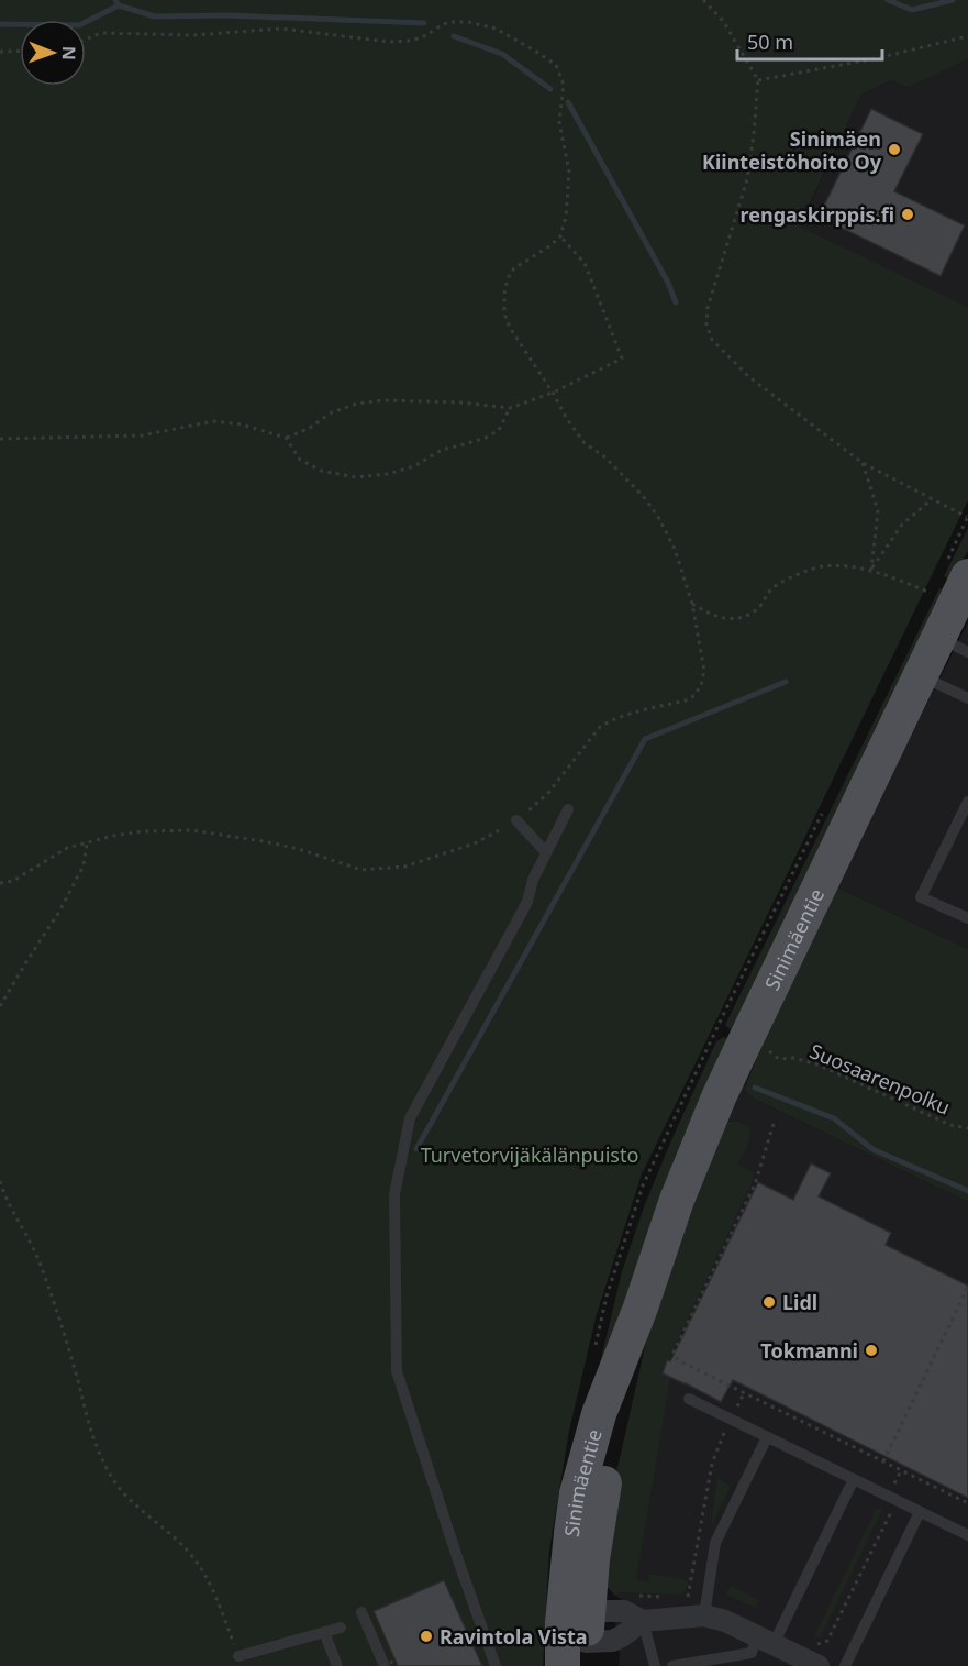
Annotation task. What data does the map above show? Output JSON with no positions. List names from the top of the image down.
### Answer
{
  "streets": {
    "main road": ["Sinimäentie"],
    "path": ["Suosaarenpolku"]
  },
  "parks": ["Turvetorvijäkälänpuisto"],
  "places": [
    "Sinimäen Kiinteistöhoito Oy",
    "rengaskirppis.fi",
    "Lidl",
    "Tokmanni",
    "Ravintola Vista"
  ],
  "scale_bar": "50 m",
  "north": "right"
}
